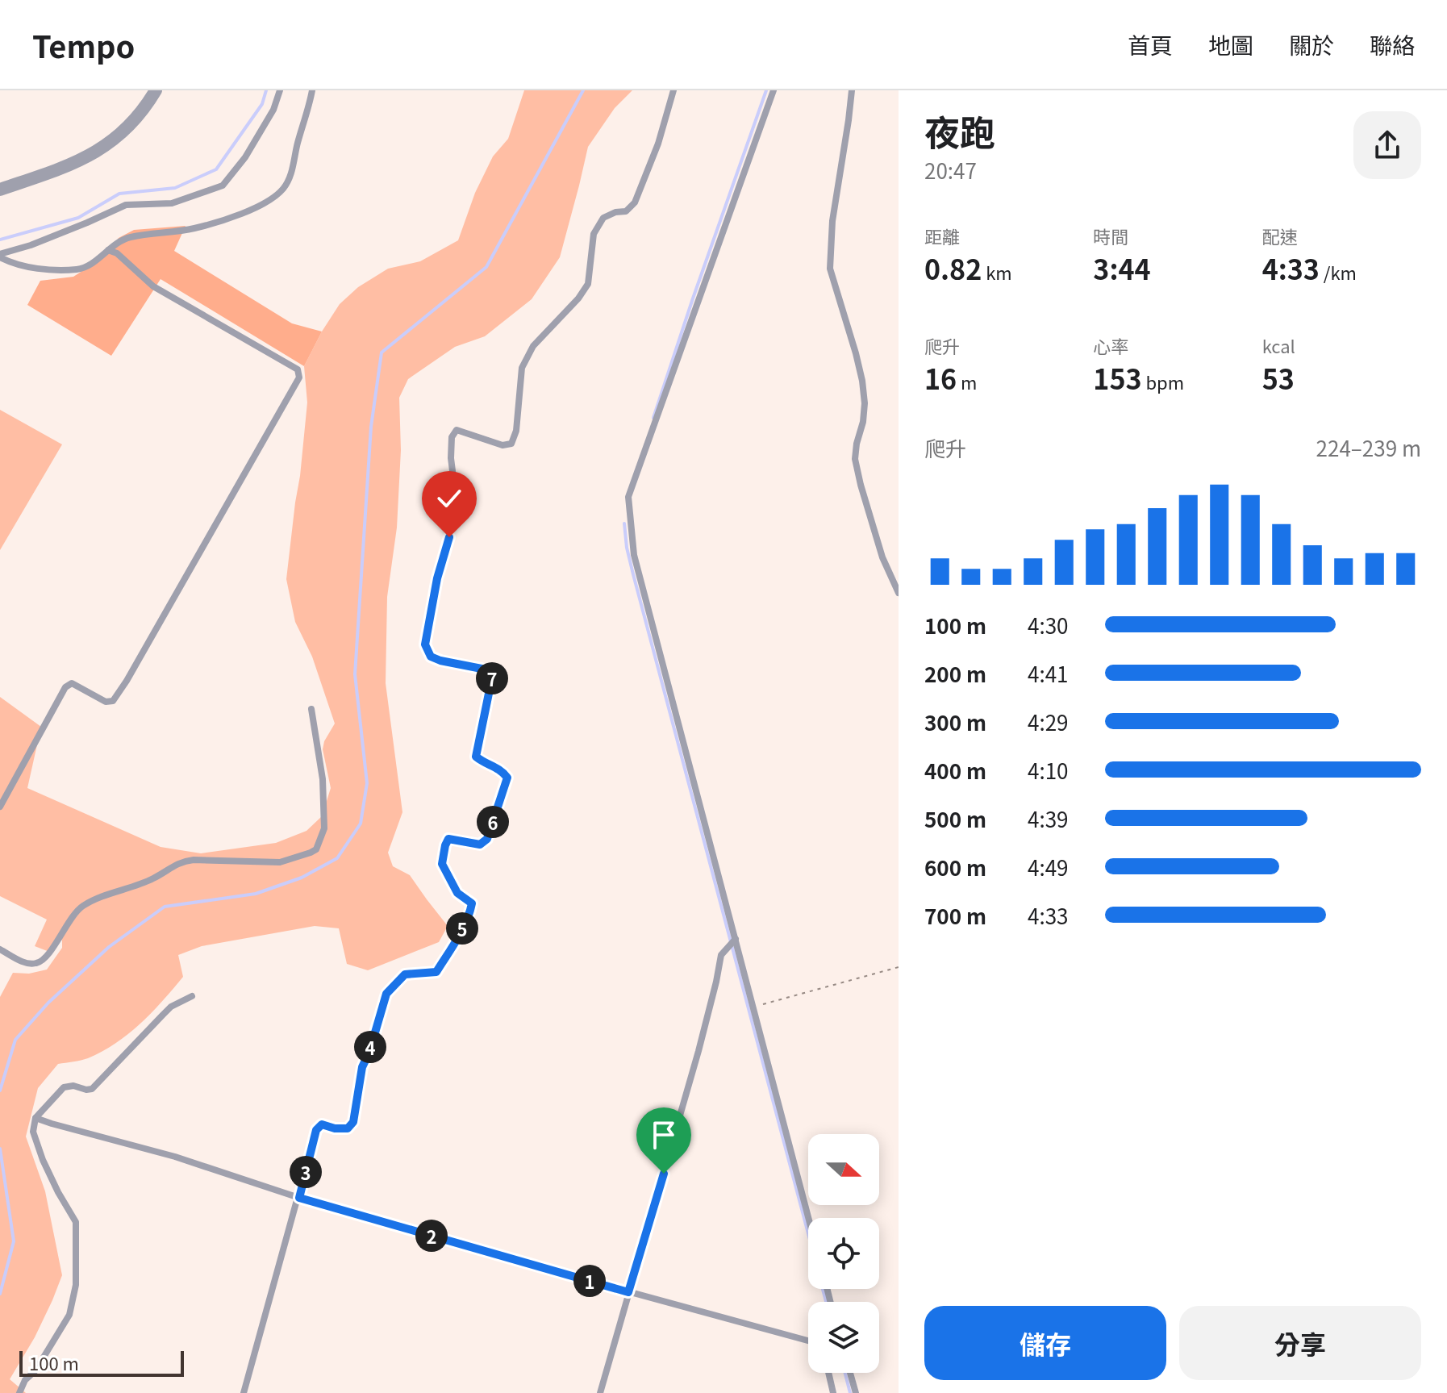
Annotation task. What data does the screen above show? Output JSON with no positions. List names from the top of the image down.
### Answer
{
  "scale_bar": "100 m",
  "north": "right",
  "page": {
    "header": "Tempo",
    "nav": [
      "首頁",
      "地圖",
      "關於",
      "聯絡"
    ],
    "heading": ["夜跑", "20:47"],
    "stats": [
      ["距離", "0.82 km"],
      ["時間", "3:44"],
      ["配速", "4:33 /km"],
      ["爬升", "16 m"],
      ["心率", "153 bpm"],
      ["kcal", "53"]
    ],
    "chart": ["爬升", "224–239 m"],
    "list": [
      {
        "name": "100 m",
        "note": "4:30"
      },
      {
        "name": "200 m",
        "note": "4:41"
      },
      {
        "name": "300 m",
        "note": "4:29"
      },
      {
        "name": "400 m",
        "note": "4:10"
      },
      {
        "name": "500 m",
        "note": "4:39"
      },
      {
        "name": "600 m",
        "note": "4:49"
      },
      {
        "name": "700 m",
        "note": "4:33"
      }
    ],
    "pins": [
      "7",
      "6",
      "5",
      "4",
      "3",
      "2",
      "1"
    ],
    "buttons": ["儲存", "分享"],
    "scale": "100 m"
  }
}
